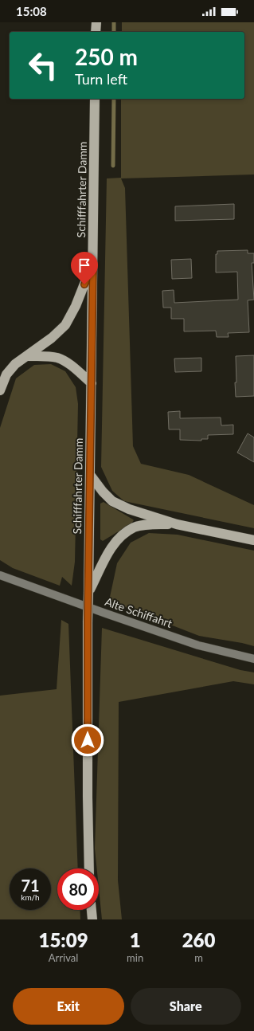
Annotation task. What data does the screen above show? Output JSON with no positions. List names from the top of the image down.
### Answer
{
  "streets": {
    "highway": ["Schifffahrter Damm"],
    "street": ["Alte Schiffahrt"]
  },
  "page": {
    "status": "15:08",
    "turn": ["250 m", "Turn left"],
    "speed": "71 km/h",
    "limit": "80",
    "eta": [
      "15:09",
      "Arrival",
      "1",
      "min",
      "260",
      "m"
    ],
    "buttons": ["Exit", "Share"]
  }
}
